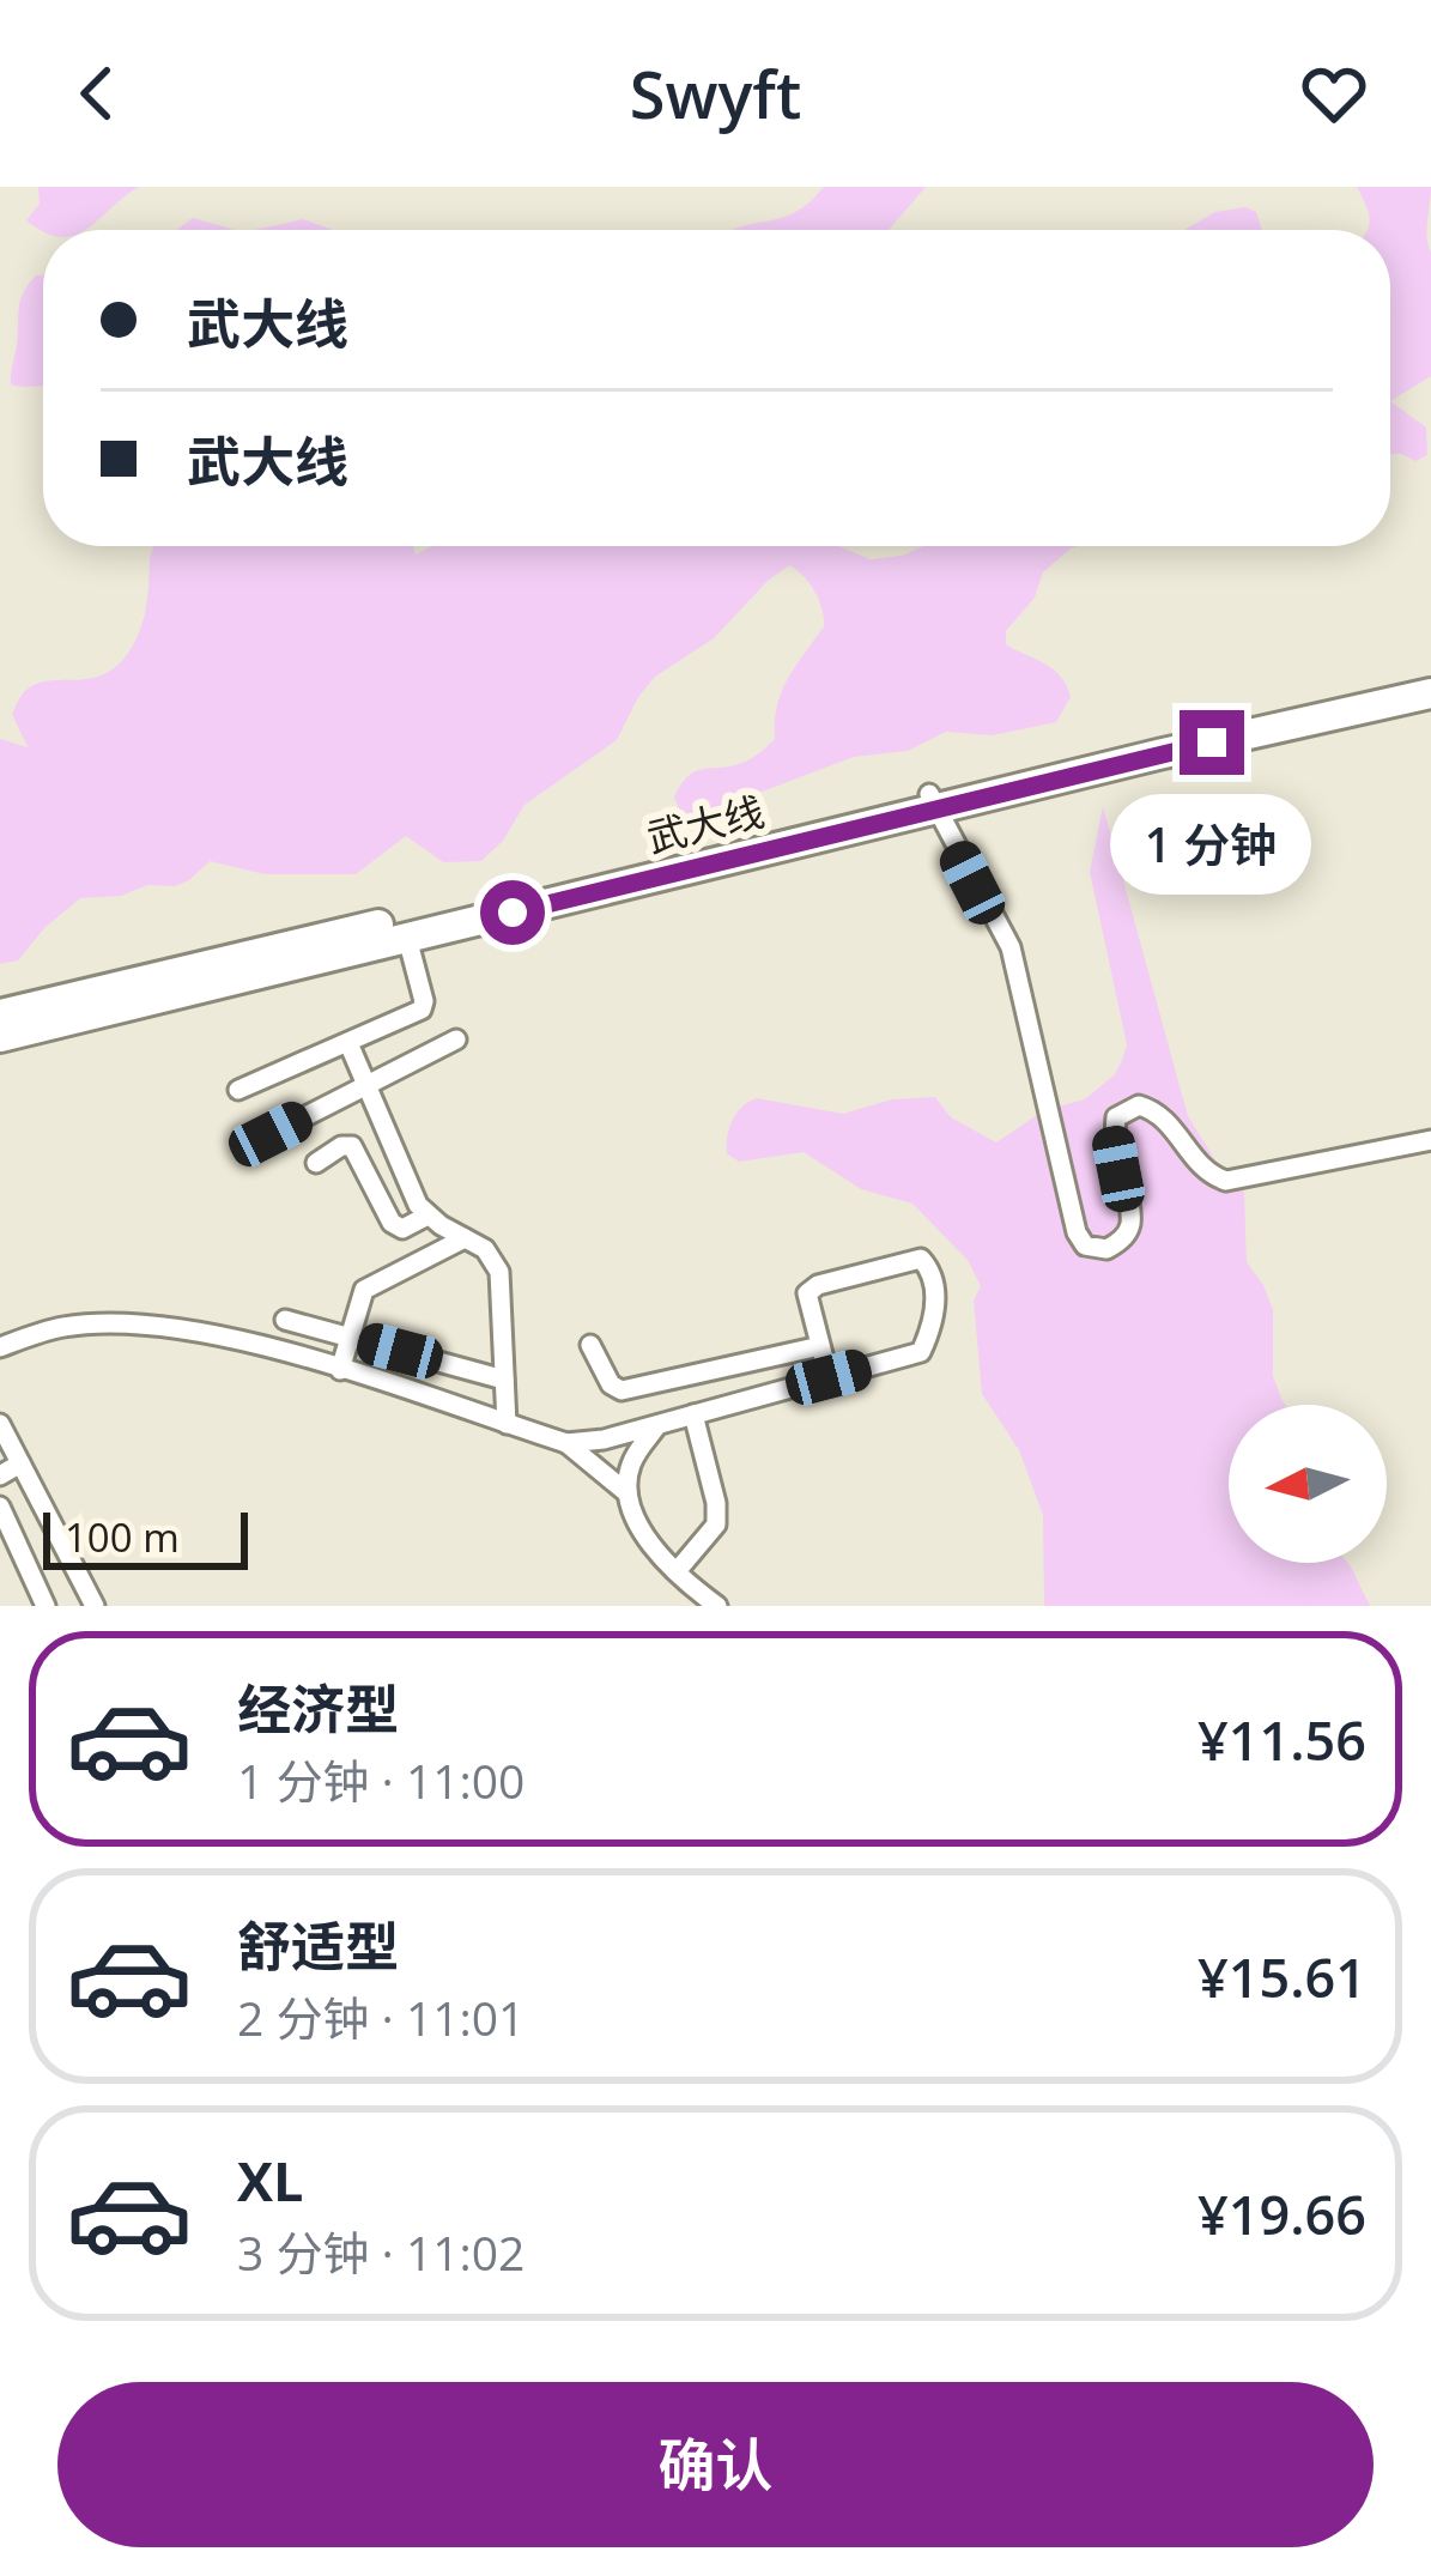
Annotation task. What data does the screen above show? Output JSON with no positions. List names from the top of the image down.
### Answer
{
  "streets": {
    "highway": ["武大线"]
  },
  "scale_bar": "100 m",
  "north": "left",
  "page": {
    "header": "Swyft",
    "banner": ["武大线", "武大线"],
    "bubble": "1 分钟",
    "scale": "100 m",
    "list": [
      {
        "name": "经济型",
        "note": "1 分钟 · 11:00",
        "value": "¥11.56"
      },
      {
        "name": "舒适型",
        "note": "2 分钟 · 11:01",
        "value": "¥15.61"
      },
      {
        "name": "XL",
        "note": "3 分钟 · 11:02",
        "value": "¥19.66"
      }
    ],
    "buttons": "确认"
  }
}
